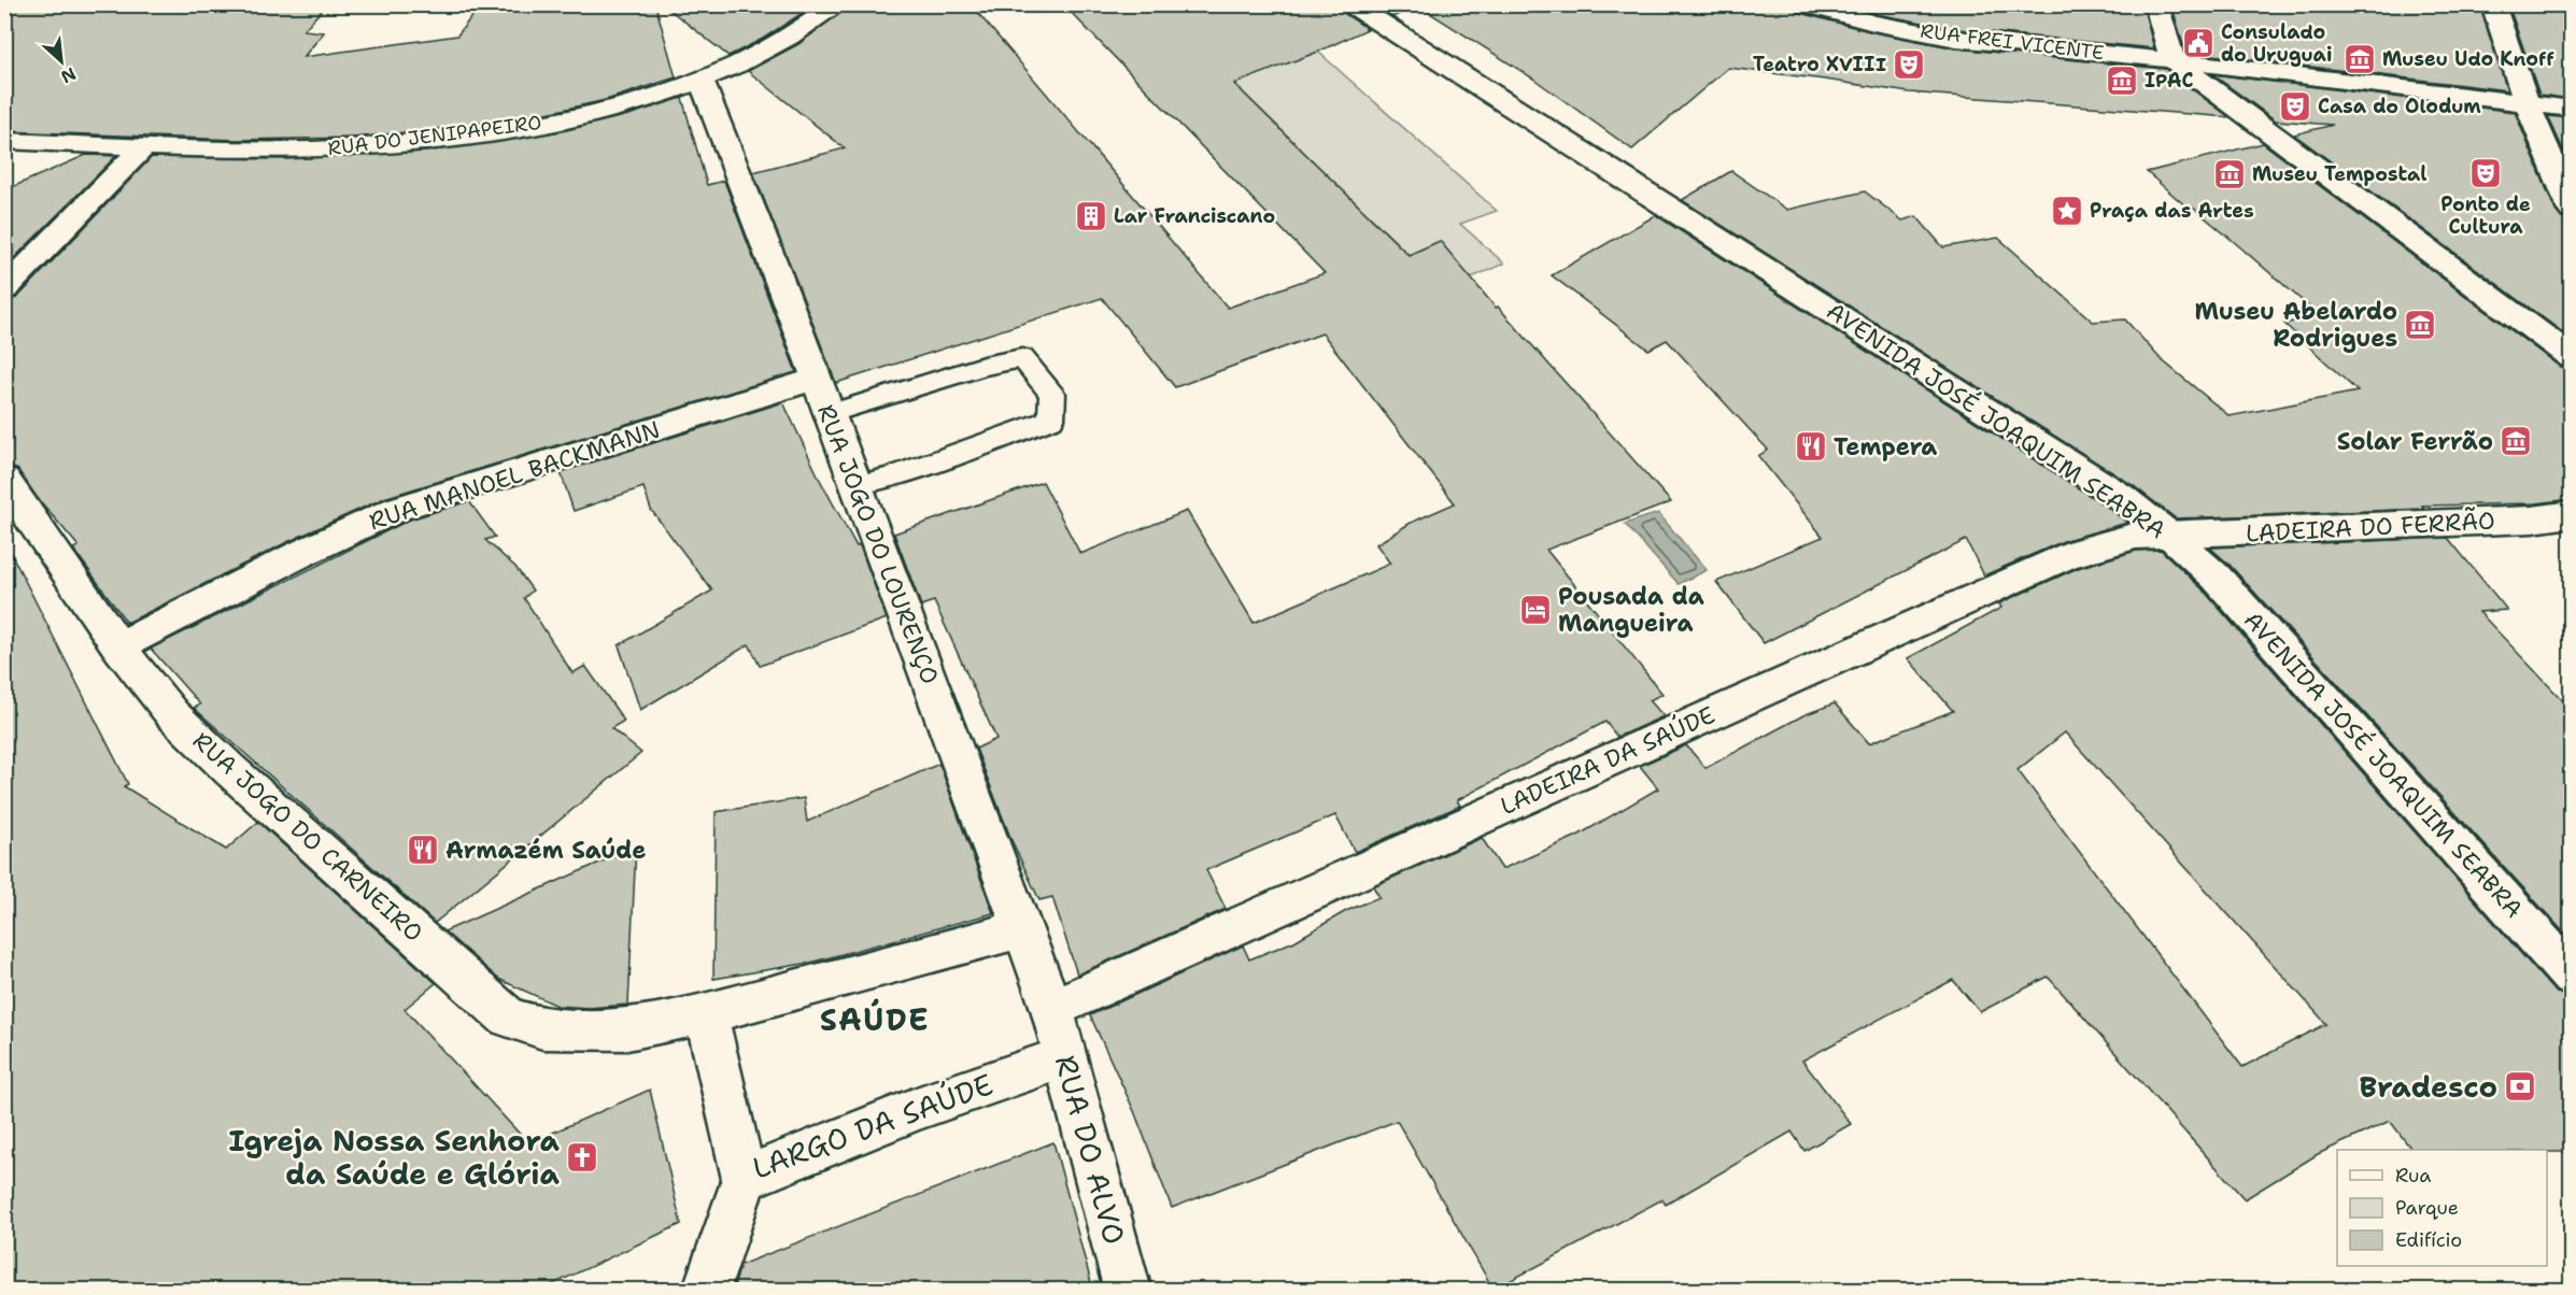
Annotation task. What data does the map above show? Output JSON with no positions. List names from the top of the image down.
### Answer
{
  "streets": {
    "street": [
      "RUA FREI VICENTE",
      "RUA DO JENIPAPEIRO",
      "AVENIDA JOSÉ JOAQUIM SEABRA",
      "RUA MANOEL BACKMANN",
      "LADEIRA DO FERRÃO",
      "RUA JOGO DO LOURENÇO",
      "LADEIRA DA SAÚDE",
      "RUA JOGO DO CARNEIRO",
      "LARGO DA SAÚDE",
      "RUA DO ALVO"
    ]
  },
  "crossings": [
    ["RUA DO JENIPAPEIRO", "RUA JOGO DO LOURENÇO"],
    ["AVENIDA JOSÉ JOAQUIM SEABRA", "LADEIRA DO FERRÃO"],
    ["AVENIDA JOSÉ JOAQUIM SEABRA", "LADEIRA DA SAÚDE"],
    ["RUA MANOEL BACKMANN", "RUA JOGO DO LOURENÇO"],
    ["RUA MANOEL BACKMANN", "RUA JOGO DO CARNEIRO"],
    ["LADEIRA DO FERRÃO", "LADEIRA DA SAÚDE"],
    ["RUA JOGO DO LOURENÇO", "LADEIRA DA SAÚDE"],
    ["RUA JOGO DO LOURENÇO", "RUA DO ALVO"],
    ["LADEIRA DA SAÚDE", "RUA DO ALVO"],
    ["RUA JOGO DO CARNEIRO", "LARGO DA SAÚDE"],
    ["LARGO DA SAÚDE", "RUA DO ALVO"]
  ],
  "districts": ["SAÚDE"],
  "places": {
    "public building": ["Consulado do Uruguai"],
    "museum": [
      "Museu Udo Knoff",
      "IPAC",
      "Museu Tempostal",
      "Museu Abelardo Rodrigues",
      "Solar Ferrão"
    ],
    "theatre": ["Teatro XVIII", "Casa do Olodum", "Ponto de Cultura"],
    "place": ["Praça das Artes"],
    "building": ["Lar Franciscano"],
    "restaurant": ["Tempera", "Armazém Saúde"],
    "hotel": ["Pousada da Mangueira"],
    "bank": ["Bradesco"],
    "church": ["Igreja Nossa Senhora da Saúde e Glória"]
  },
  "legend": ["Rua", "Parque", "Edifício"],
  "north": "bottom right"
}
